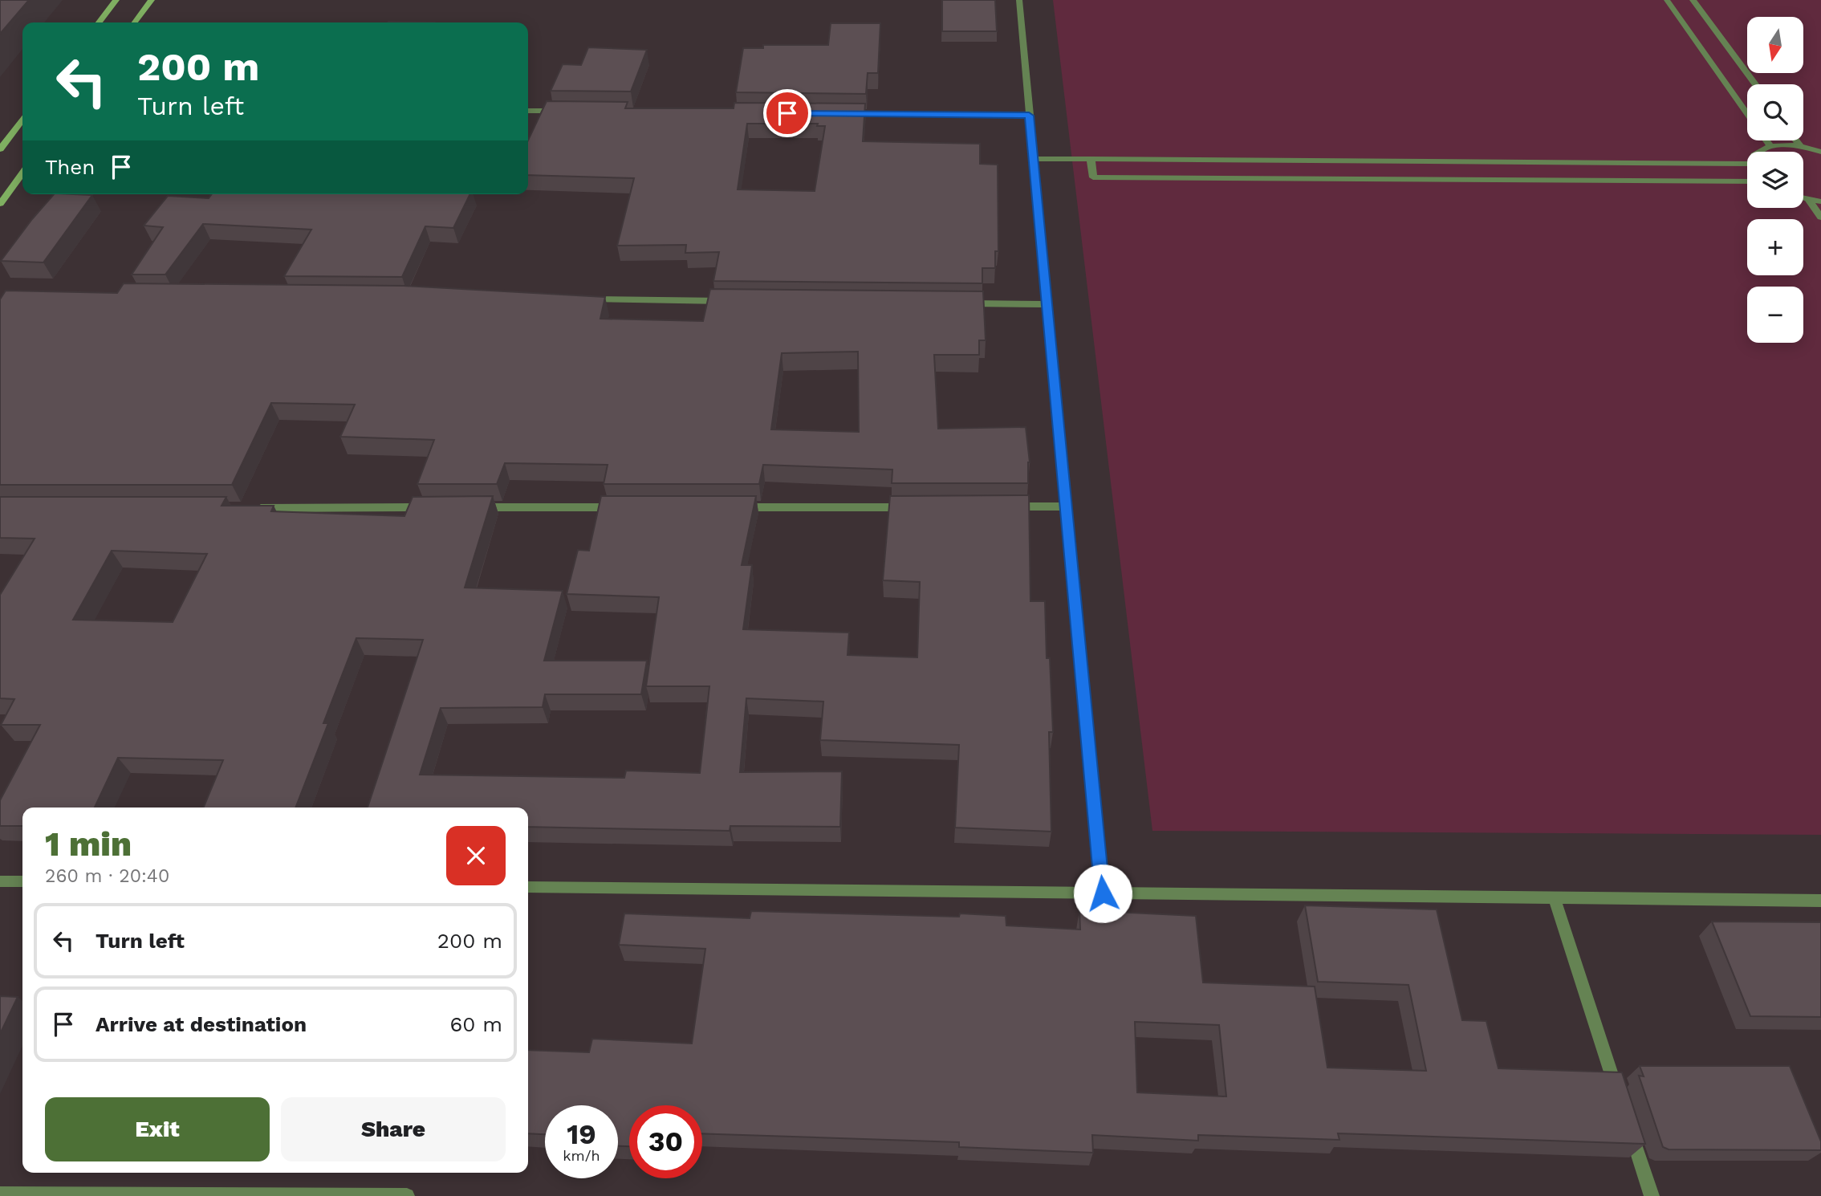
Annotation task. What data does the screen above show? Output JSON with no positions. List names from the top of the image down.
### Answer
{
  "north": "bottom",
  "page": {
    "map_buttons": ["+", "−"],
    "turn": ["200 m", "Turn left"],
    "then": "Then",
    "heading": ["1 min", "260 m · 20:40"],
    "list": [
      {
        "name": "Turn left",
        "value": "200 m"
      },
      {
        "name": "Arrive at destination",
        "value": "60 m"
      }
    ],
    "buttons": ["Exit", "Share"],
    "speed": "19 km/h",
    "limit": "30"
  }
}
